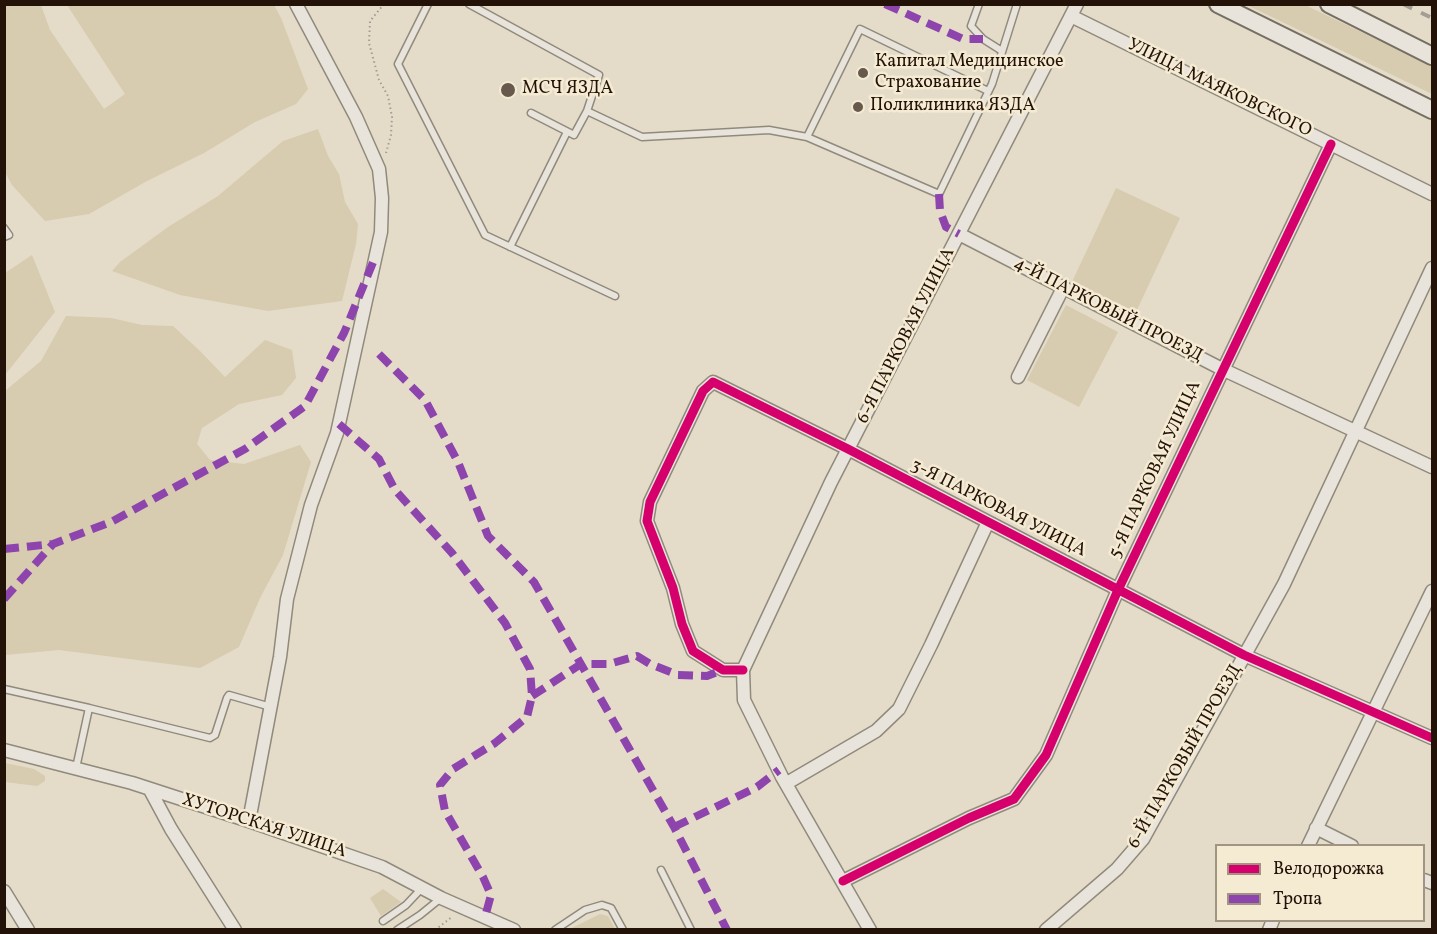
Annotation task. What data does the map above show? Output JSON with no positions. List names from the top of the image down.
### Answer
{
  "streets": {
    "street": [
      "УЛИЦА МАЯКОВСКОГО",
      "4-Й ПАРКОВЫЙ ПРОЕЗД",
      "6-Я ПАРКОВАЯ УЛИЦА",
      "5-Я ПАРКОВАЯ УЛИЦА",
      "3-Я ПАРКОВАЯ УЛИЦА",
      "6-Й ПАРКОВЫЙ ПРОЕЗД",
      "ХУТОРСКАЯ УЛИЦА"
    ]
  },
  "crossings": [
    ["УЛИЦА МАЯКОВСКОГО", "6-Я ПАРКОВАЯ УЛИЦА"],
    ["УЛИЦА МАЯКОВСКОГО", "5-Я ПАРКОВАЯ УЛИЦА"],
    ["4-Й ПАРКОВЫЙ ПРОЕЗД", "6-Я ПАРКОВАЯ УЛИЦА"],
    ["4-Й ПАРКОВЫЙ ПРОЕЗД", "5-Я ПАРКОВАЯ УЛИЦА"],
    ["6-Я ПАРКОВАЯ УЛИЦА", "3-Я ПАРКОВАЯ УЛИЦА"],
    ["5-Я ПАРКОВАЯ УЛИЦА", "3-Я ПАРКОВАЯ УЛИЦА"],
    ["3-Я ПАРКОВАЯ УЛИЦА", "6-Й ПАРКОВЫЙ ПРОЕЗД"]
  ],
  "places": ["Капитал Медицинское Страхование", "МСЧ ЯЗДА", "Поликлиника ЯЗДА"],
  "legend": ["Велодорожка", "Тропа"]
}
